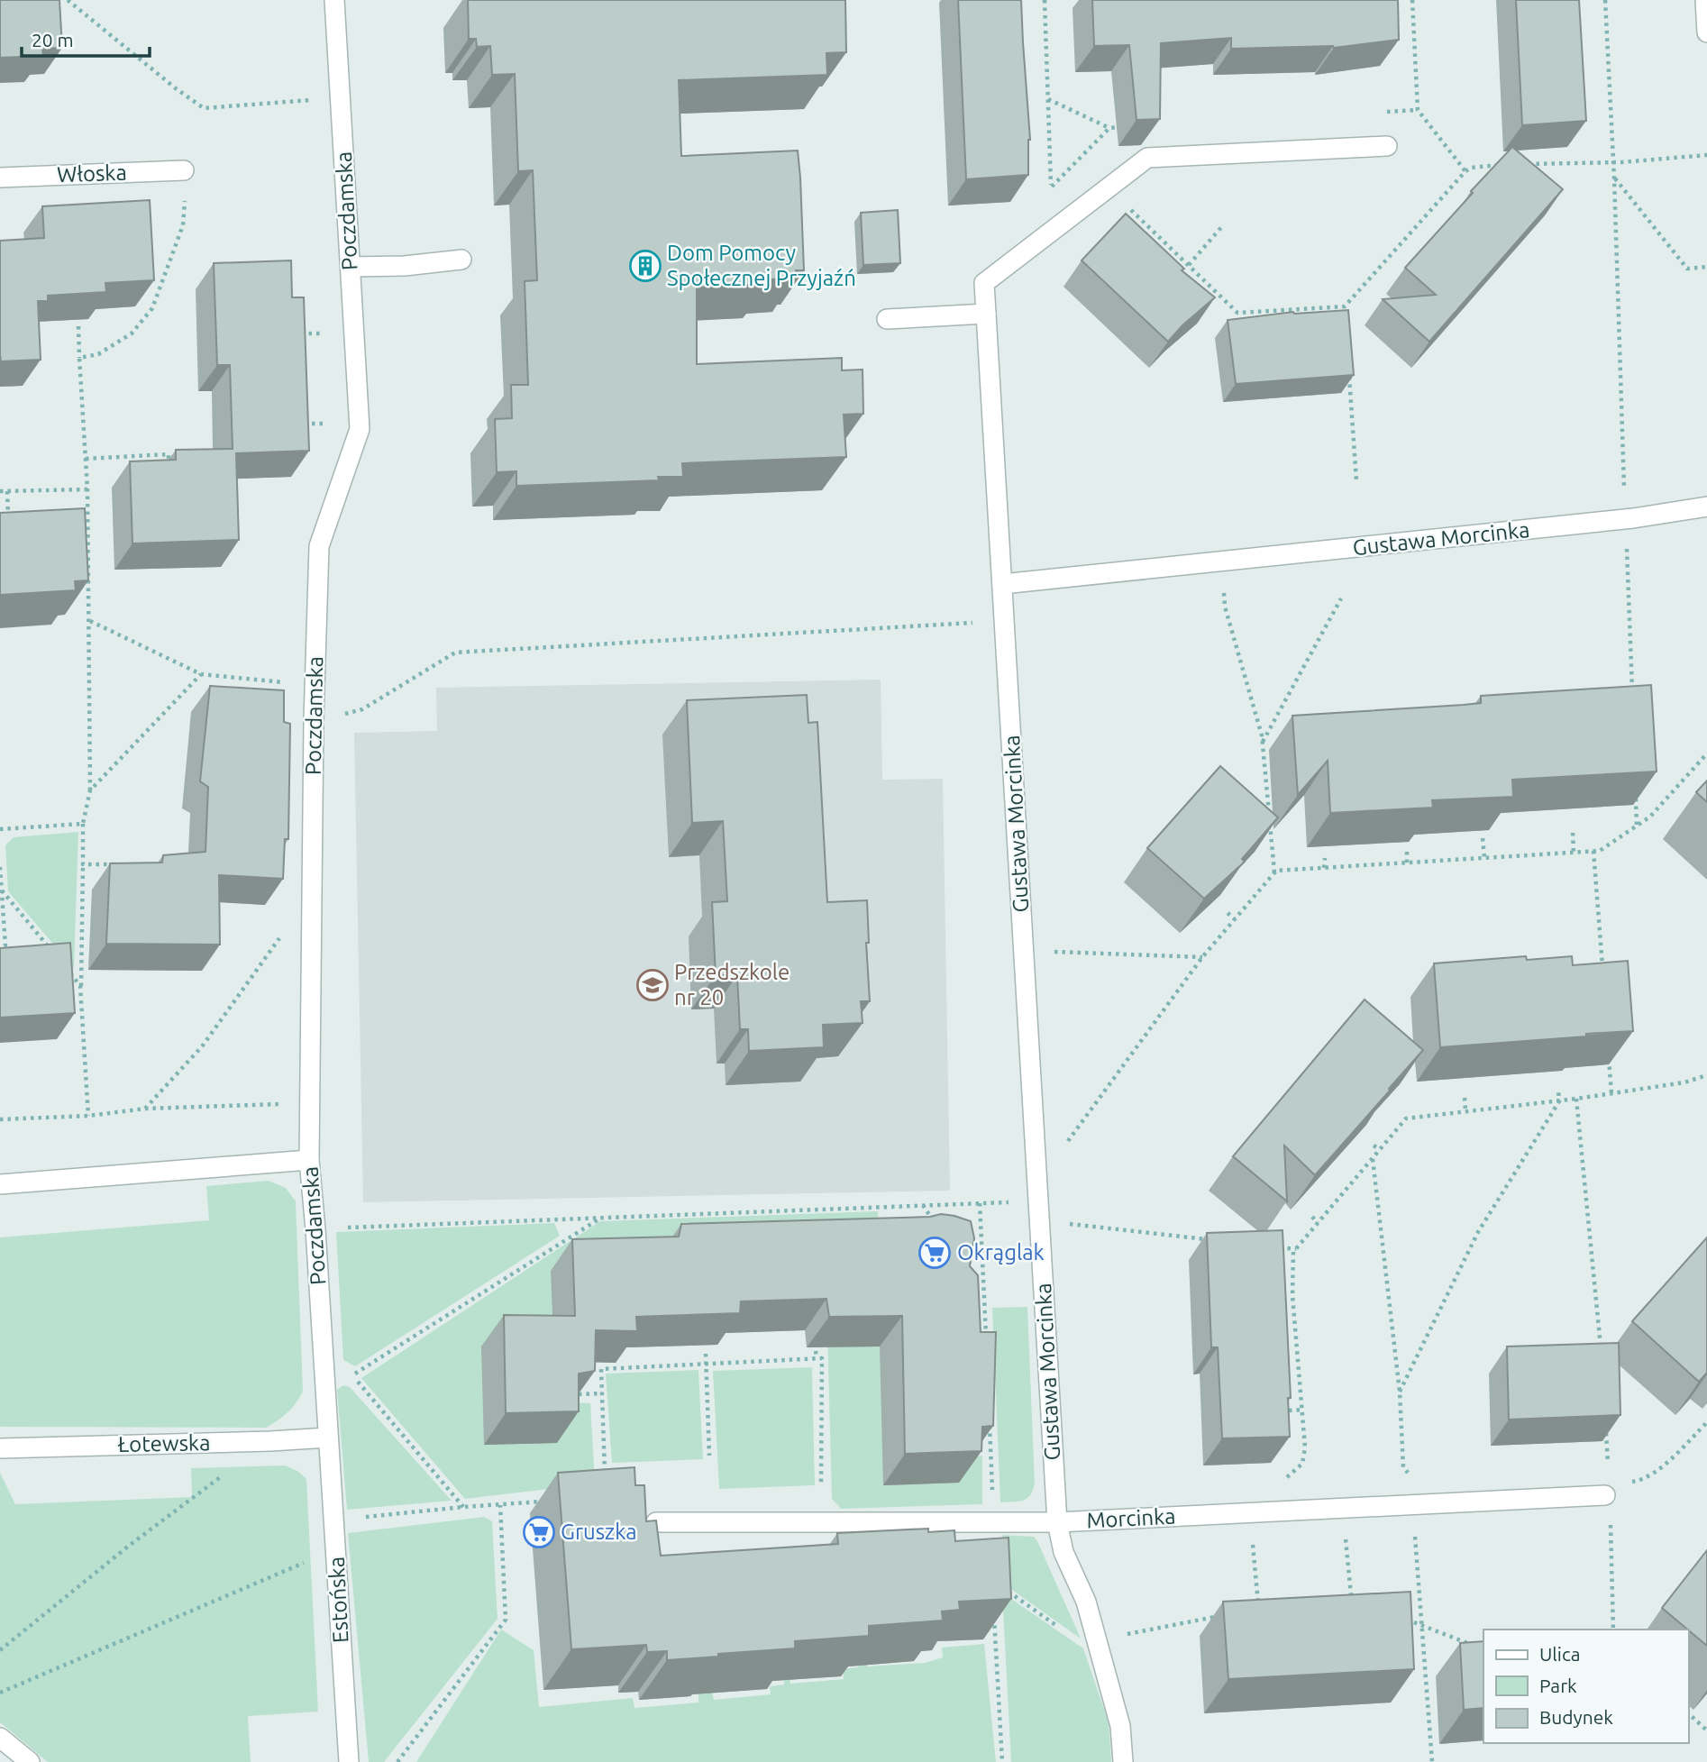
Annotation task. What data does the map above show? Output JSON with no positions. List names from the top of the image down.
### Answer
{
  "streets": {
    "street": [
      "Włoska",
      "Poczdamska",
      "Gustawa Morcinka",
      "Łotewska",
      "Morcinka",
      "Estońska"
    ]
  },
  "crossings": [
    ["Poczdamska", "Łotewska"],
    ["Poczdamska", "Estońska"],
    ["Gustawa Morcinka", "Morcinka"],
    ["Łotewska", "Estońska"]
  ],
  "places": {
    "building": ["Dom Pomocy Społecznej Przyjaźń"],
    "school or university": ["Przedszkole nr 20"],
    "supermarket": ["Okrąglak", "Gruszka"]
  },
  "legend": ["Ulica", "Park", "Budynek"],
  "scale_bar": "20 m"
}
